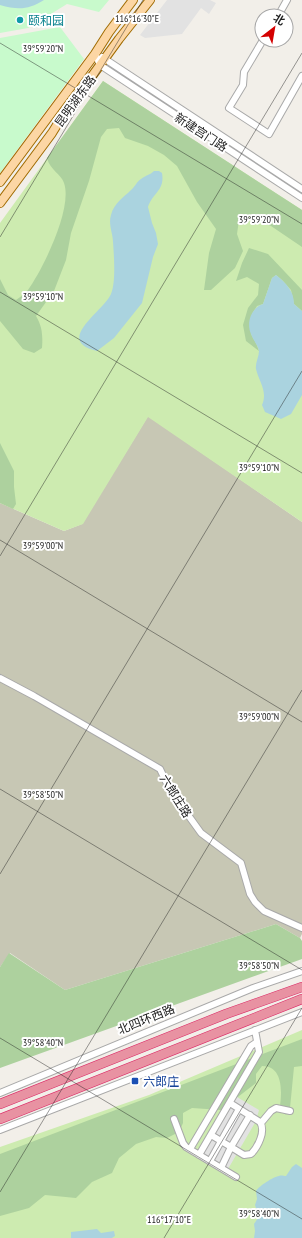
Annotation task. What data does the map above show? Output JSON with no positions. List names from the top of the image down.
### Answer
{
  "streets": {
    "highway": ["北四环西路"],
    "main road": ["昆明湖东路"],
    "street": ["新建宫门路", "六郎庄路"]
  },
  "crossings": [
    ["昆明湖东路", "新建宫门路"]
  ],
  "places": {
    "other": ["颐和园"],
    "transit": ["六郎庄"]
  },
  "north": "top right",
  "coordinates": [
    "116°16'30\"E",
    "39°59'20\"N",
    "39°59'10\"N",
    "39°59'00\"N",
    "39°58'50\"N",
    "39°58'40\"N",
    "116°17'10\"E"
  ]
}
